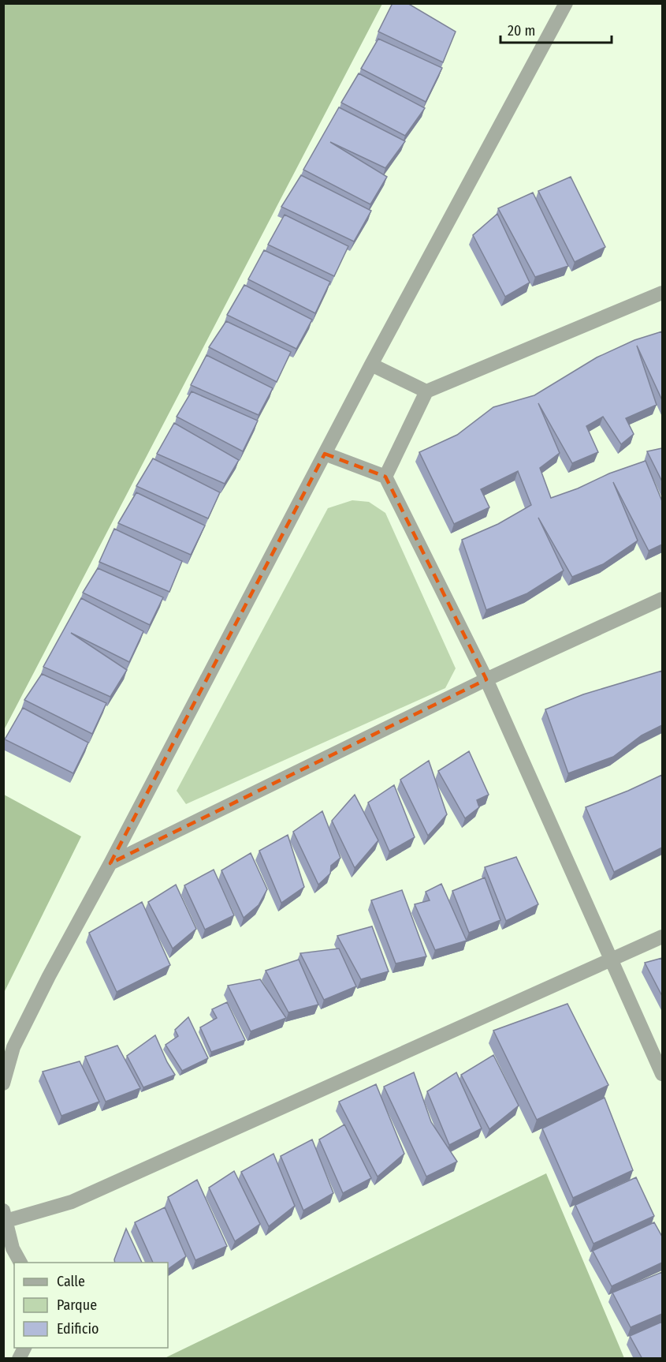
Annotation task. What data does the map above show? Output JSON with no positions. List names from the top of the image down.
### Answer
{
  "legend": ["Calle", "Parque", "Edificio"],
  "scale_bar": "20 m"
}
